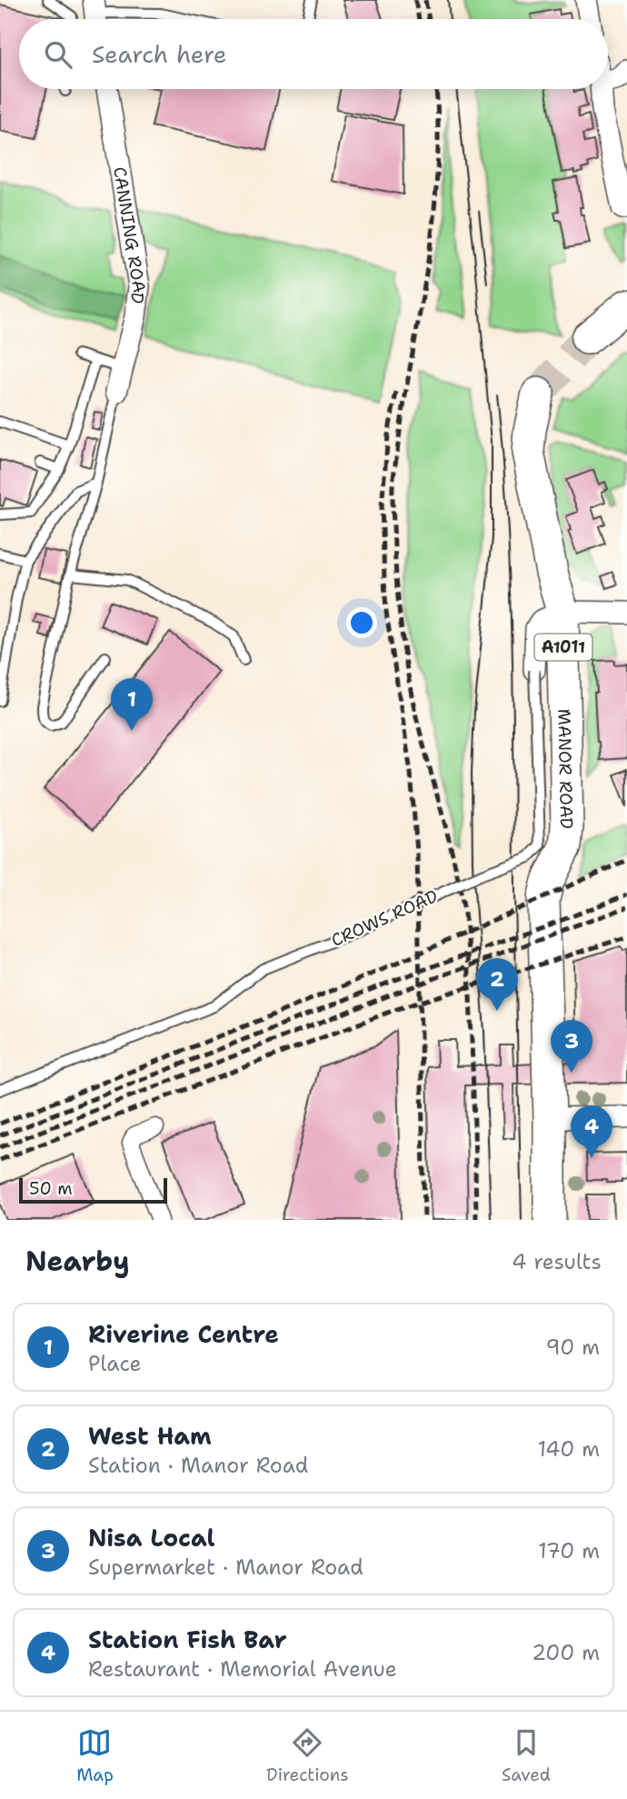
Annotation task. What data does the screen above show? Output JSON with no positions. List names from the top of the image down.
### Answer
{
  "streets": {
    "main road": ["A1011", "MANOR ROAD"],
    "street": ["CANNING ROAD", "CROWS ROAD"]
  },
  "crossings": [
    ["MANOR ROAD", "CROWS ROAD"]
  ],
  "scale_bar": "50 m",
  "page": {
    "search": "Search here",
    "pins": [
      "1",
      "2",
      "3",
      "4"
    ],
    "scale": "50 m",
    "heading": ["Nearby", "4 results"],
    "list": [
      {
        "mark": "1",
        "name": "Riverine Centre",
        "note": "Place",
        "value": "90 m"
      },
      {
        "mark": "2",
        "name": "West Ham",
        "note": "Station · Manor Road",
        "value": "140 m"
      },
      {
        "mark": "3",
        "name": "Nisa Local",
        "note": "Supermarket · Manor Road",
        "value": "170 m"
      },
      {
        "mark": "4",
        "name": "Station Fish Bar",
        "note": "Restaurant · Memorial Avenue",
        "value": "200 m"
      }
    ],
    "nav": ["Map", "Directions", "Saved"]
  }
}
